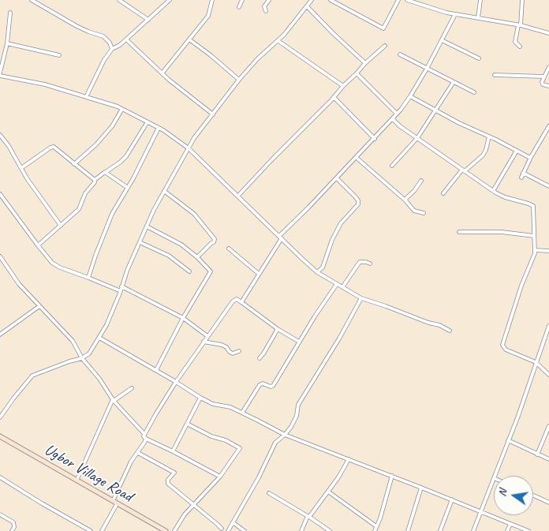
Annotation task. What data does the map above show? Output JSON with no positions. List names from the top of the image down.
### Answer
{
  "streets": {
    "street": ["Ugbor Village Road"]
  },
  "north": "left"
}
